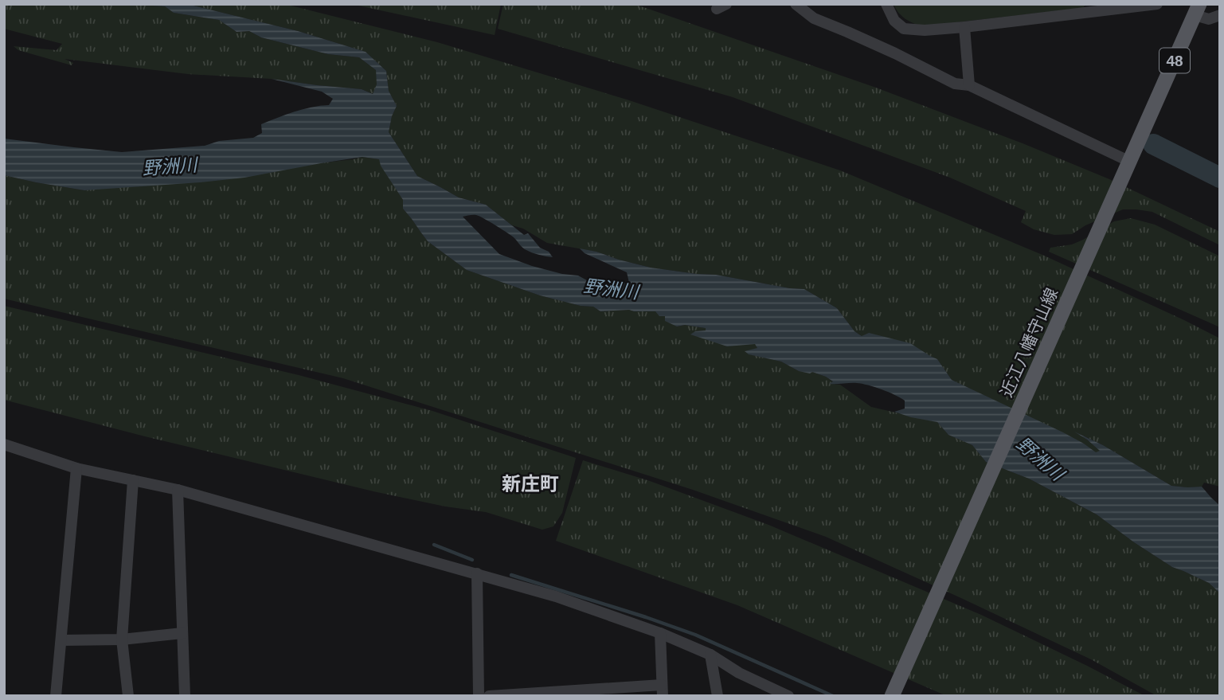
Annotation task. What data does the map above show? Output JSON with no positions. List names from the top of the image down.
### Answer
{
  "streets": {
    "main road": ["48", "近江八幡守山線"]
  },
  "districts": ["新庄町"],
  "water": ["野洲川"]
}
